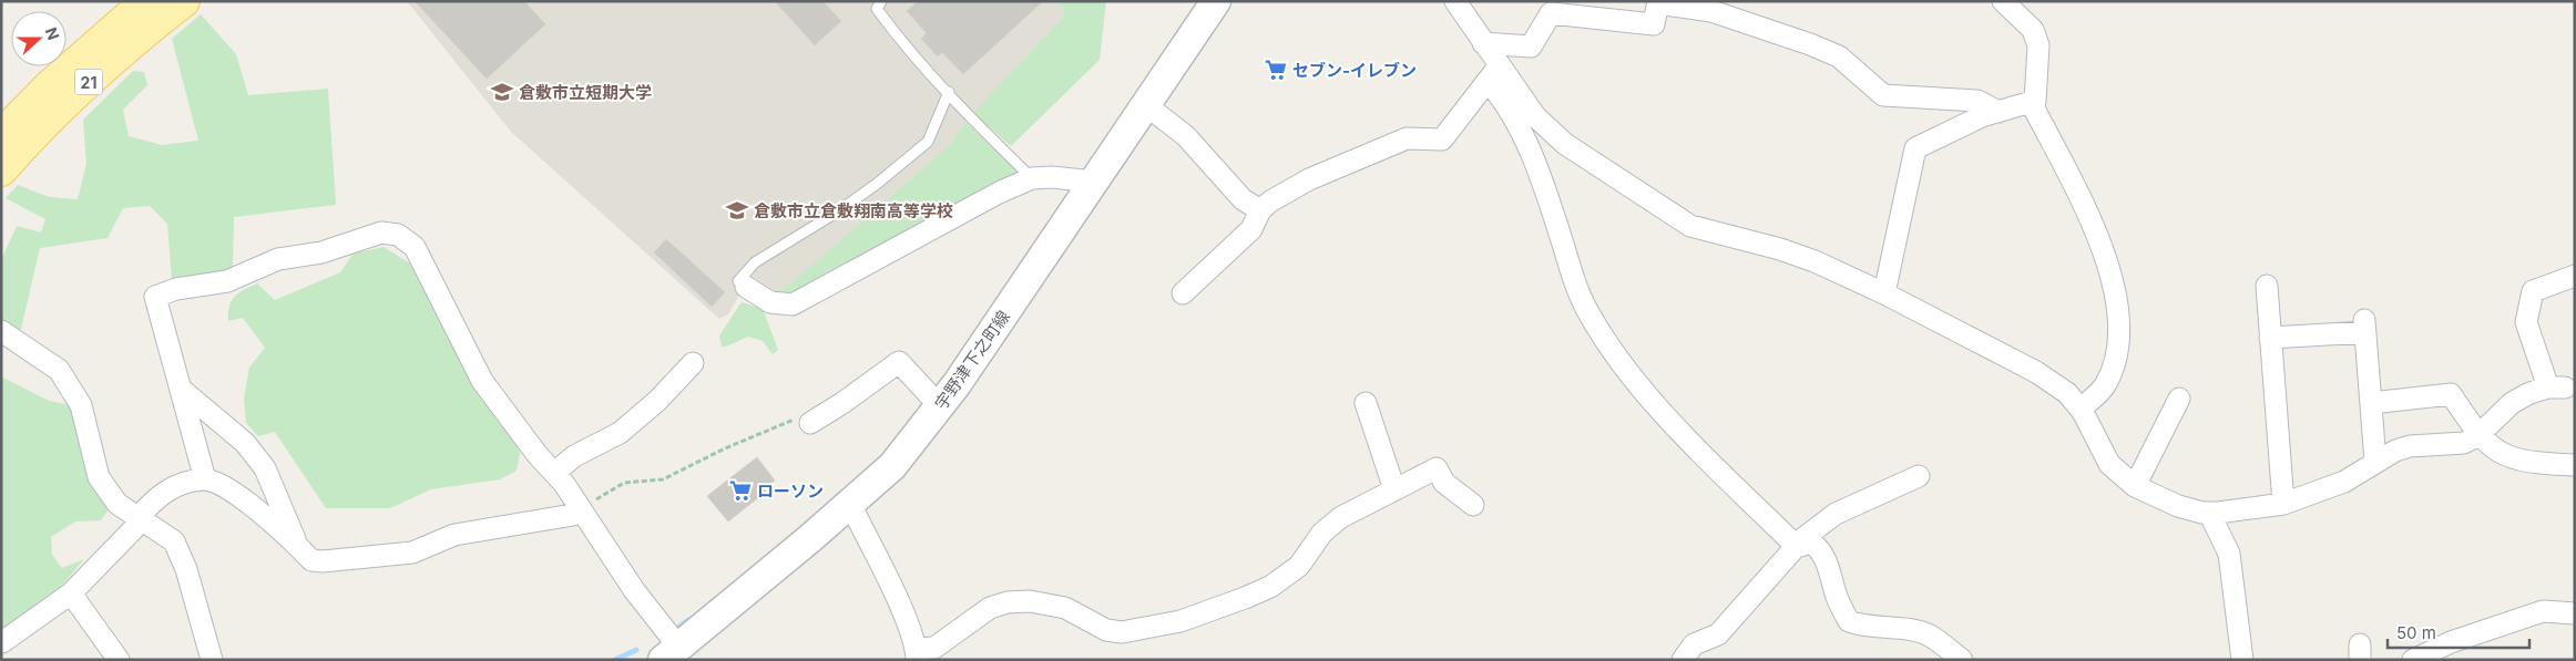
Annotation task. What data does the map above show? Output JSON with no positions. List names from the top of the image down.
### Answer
{
  "streets": {
    "main road": ["21", "宇野津下之町線"]
  },
  "places": {
    "supermarket": ["セブン-イレブン", "ローソン"],
    "school or university": ["倉敷市立短期大学", "倉敷市立倉敷翔南高等学校"]
  },
  "scale_bar": "50 m",
  "north": "right"
}
